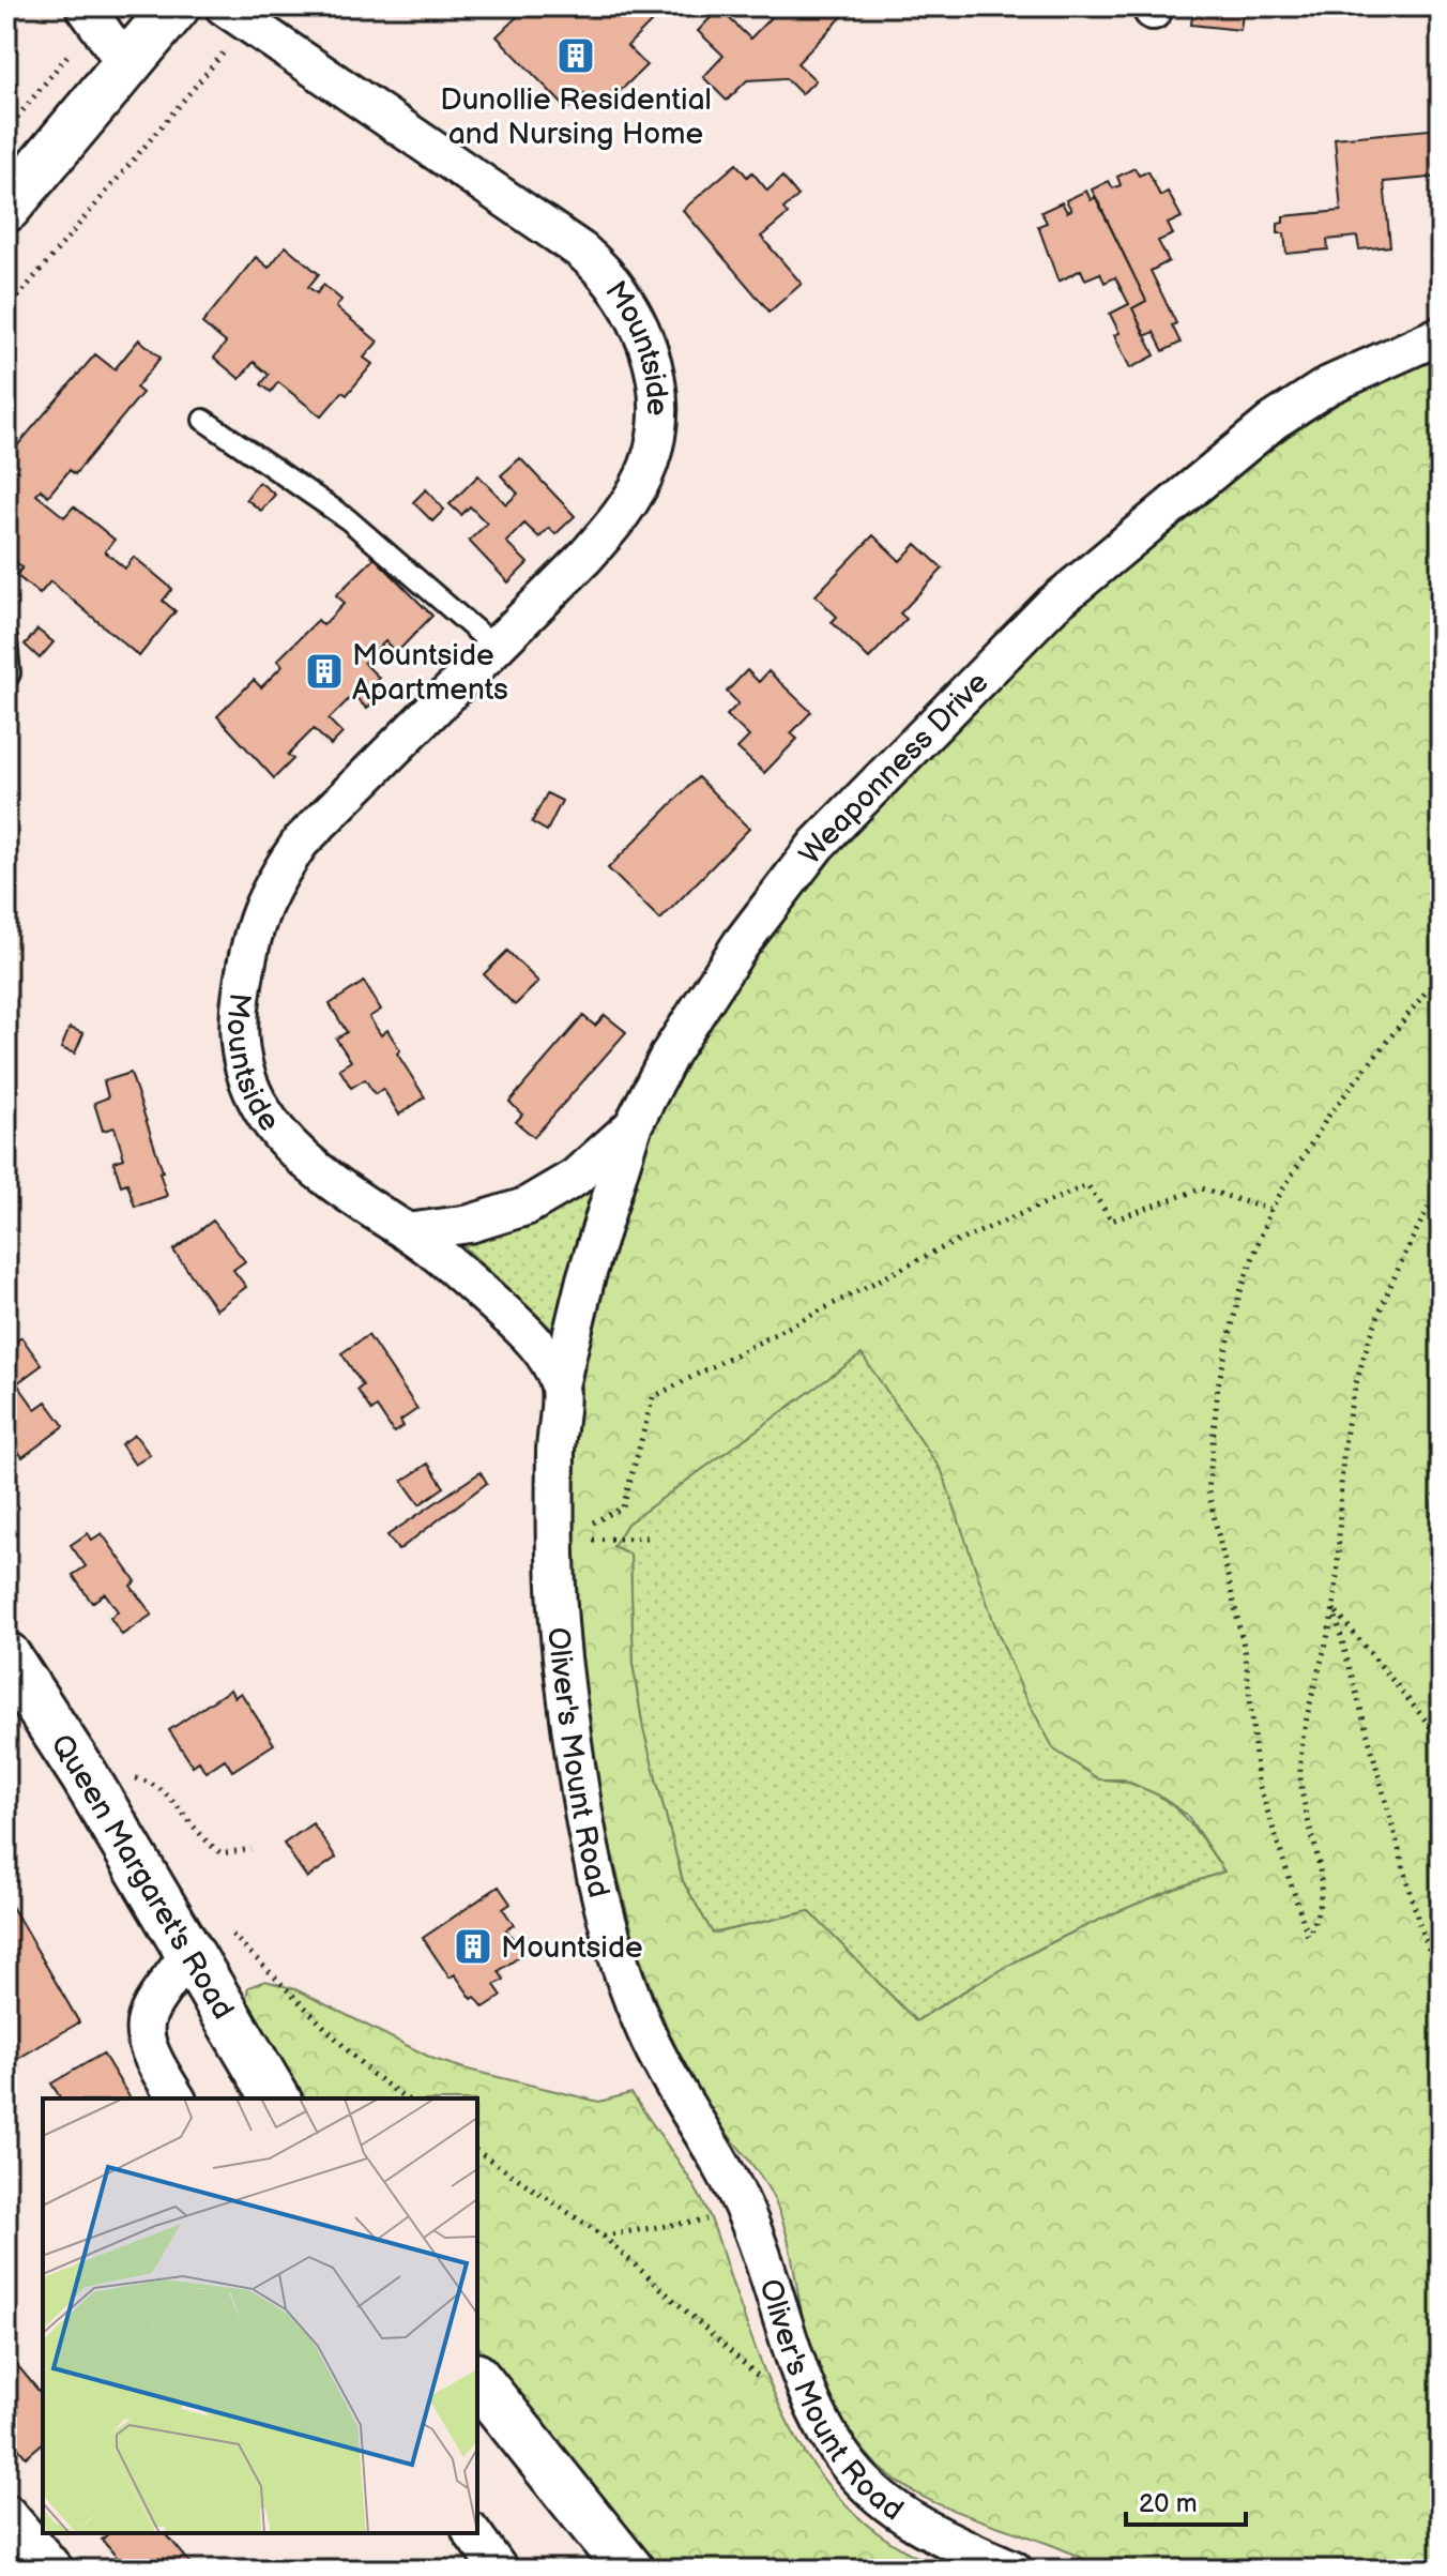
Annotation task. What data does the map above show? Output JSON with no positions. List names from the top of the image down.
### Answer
{
  "streets": {
    "main road": ["Queen Margaret's Road"],
    "street": ["Mountside", "Weaponness Drive", "Oliver's Mount Road"]
  },
  "crossings": [
    ["Mountside", "Weaponness Drive"],
    ["Weaponness Drive", "Oliver's Mount Road"]
  ],
  "places": {
    "building": ["Dunollie Residential and Nursing Home", "Mountside Apartments", "Mountside"]
  },
  "scale_bar": "20 m"
}
